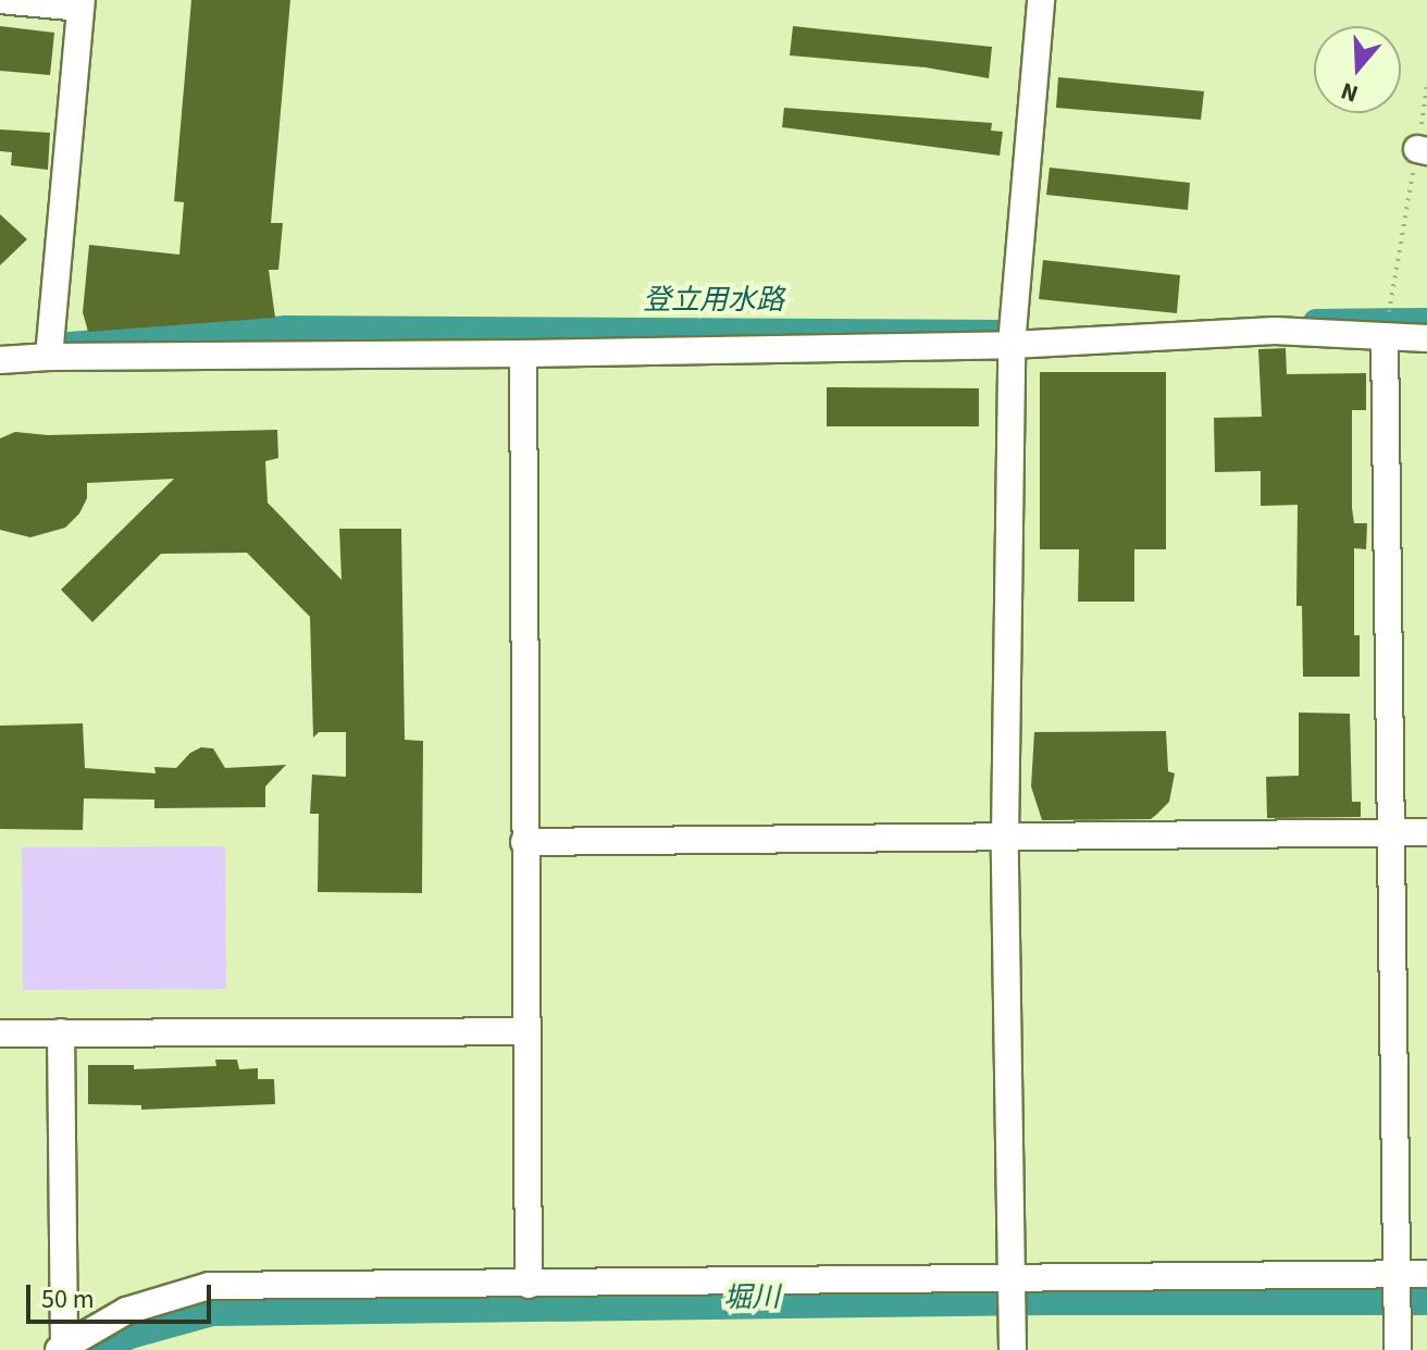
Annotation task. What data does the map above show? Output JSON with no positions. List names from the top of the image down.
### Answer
{
  "water": ["登立用水路", "堀川"],
  "scale_bar": "50 m",
  "north": "bottom"
}
